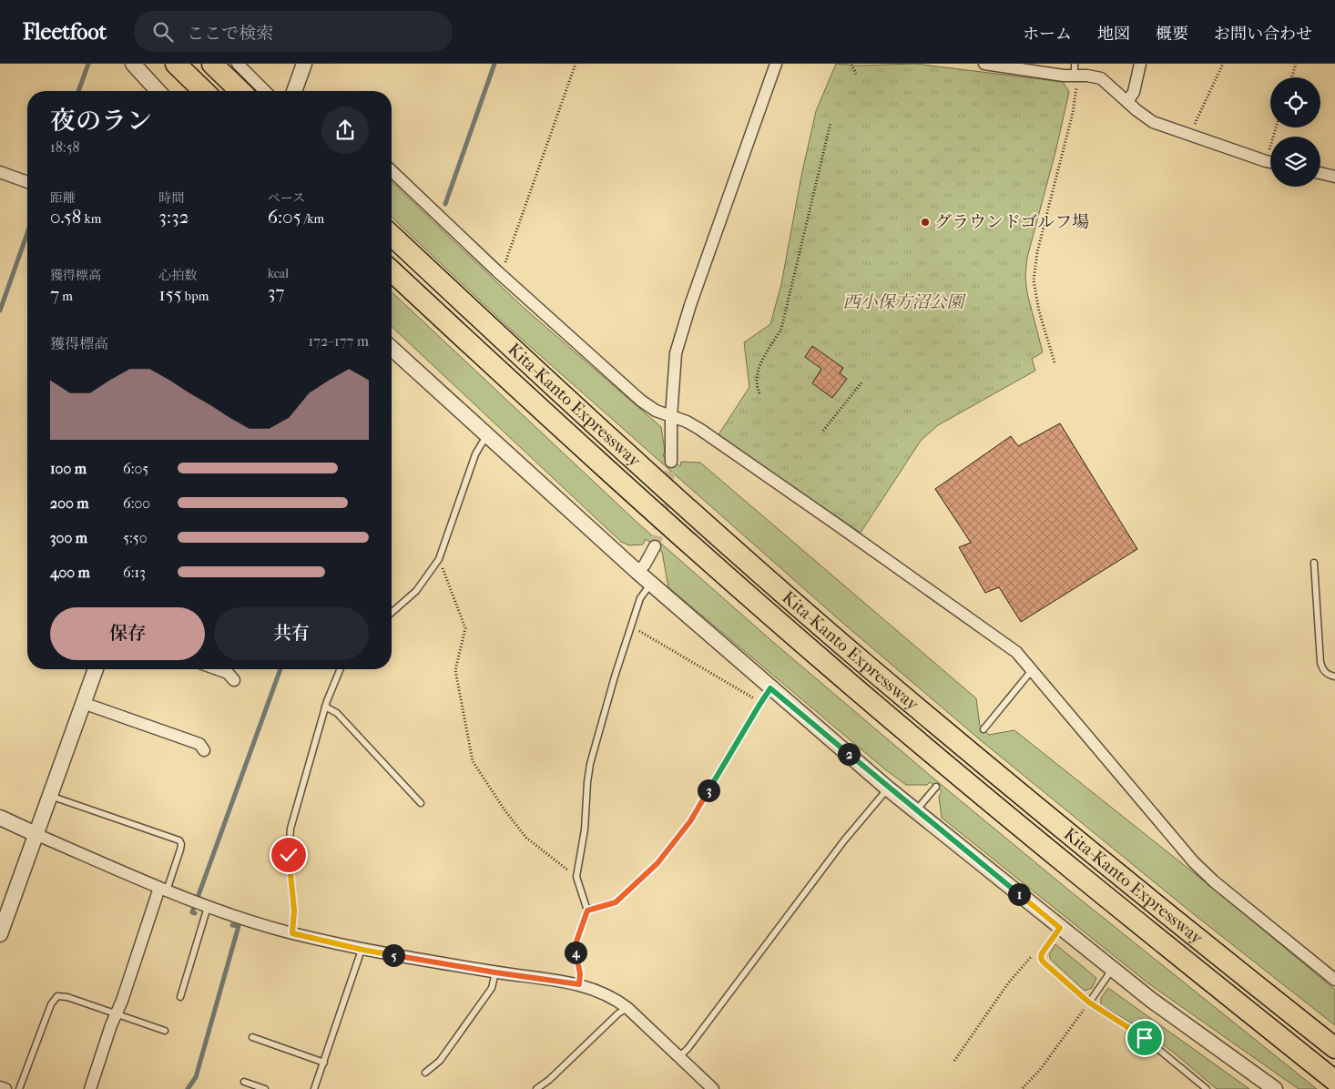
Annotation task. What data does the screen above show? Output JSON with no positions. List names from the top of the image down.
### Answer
{
  "streets": {
    "highway": ["Kita-Kanto Expressway"]
  },
  "parks": ["西小保方沼公園"],
  "places": ["グラウンドゴルフ場"],
  "page": {
    "header": "Fleetfoot",
    "search": "ここで検索",
    "nav": [
      "ホーム",
      "地図",
      "概要",
      "お問い合わせ"
    ],
    "heading": ["夜のラン", "18:58"],
    "stats": [
      ["距離", "0.58 km"],
      ["時間", "3:32"],
      ["ペース", "6:05 /km"],
      ["獲得標高", "7 m"],
      ["心拍数", "155 bpm"],
      ["kcal", "37"]
    ],
    "chart": ["獲得標高", "172–177 m"],
    "list": [
      {
        "name": "100 m",
        "note": "6:05"
      },
      {
        "name": "200 m",
        "note": "6:00"
      },
      {
        "name": "300 m",
        "note": "5:50"
      },
      {
        "name": "400 m",
        "note": "6:13"
      }
    ],
    "buttons": ["保存", "共有"],
    "pins": [
      "2",
      "3",
      "1",
      "4",
      "5"
    ]
  }
}
